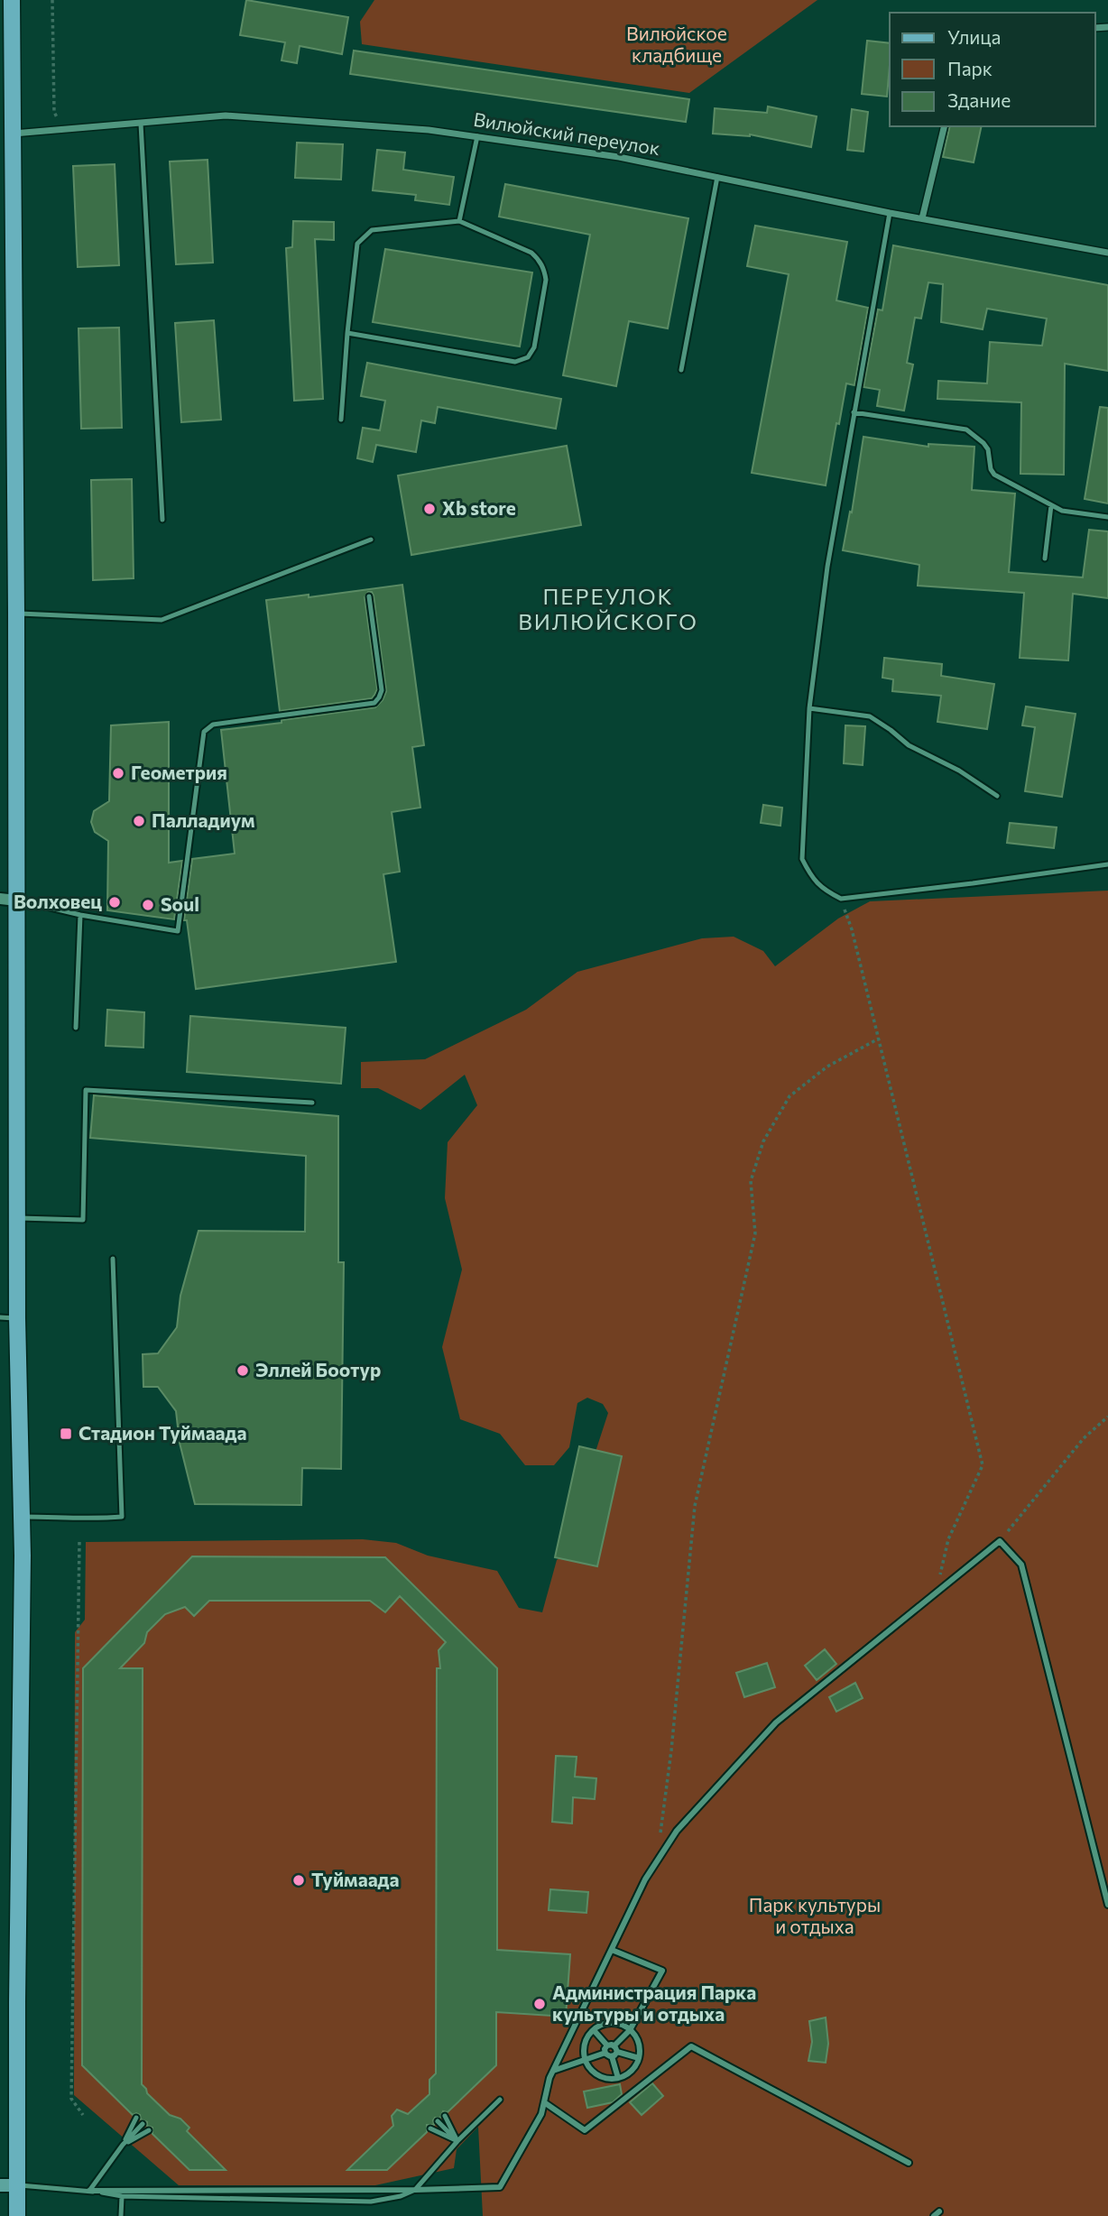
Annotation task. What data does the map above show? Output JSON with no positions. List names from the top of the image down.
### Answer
{
  "streets": {
    "street": ["Вилюйский переулок"]
  },
  "districts": ["ПЕРЕУЛОК ВИЛЮЙСКОГО"],
  "parks": ["Вилюйское кладбище", "Парк культуры и отдыха"],
  "places": {
    "other": [
      "Xb store",
      "Геометрия",
      "Палладиум",
      "Волховец",
      "Soul",
      "Эллей Боотур",
      "Туймаада",
      "Администрация Парка культуры и отдыха"
    ],
    "transit": ["Стадион Туймаада"]
  },
  "legend": ["Улица", "Парк", "Здание"]
}
